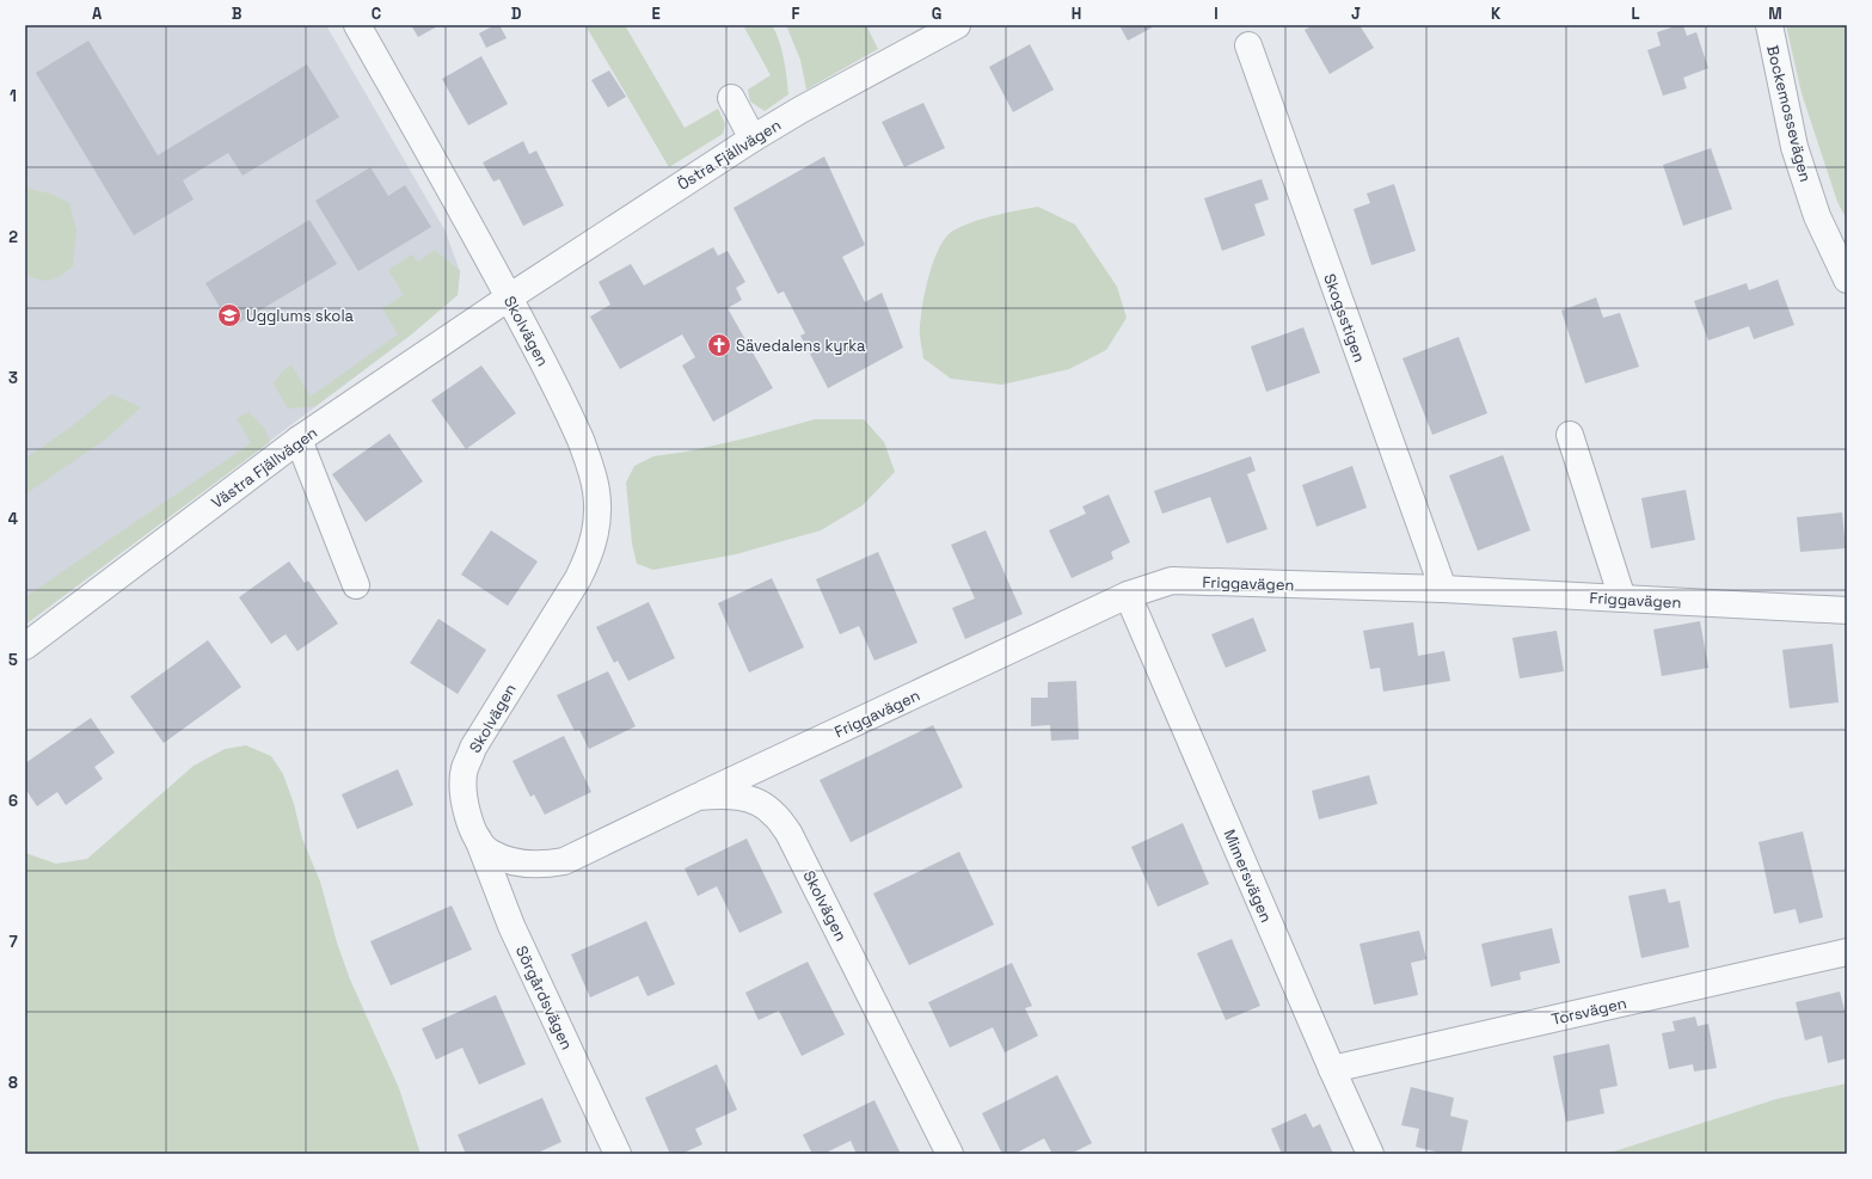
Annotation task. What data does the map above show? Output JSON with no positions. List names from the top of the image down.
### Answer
{
  "streets": {
    "street": [
      "Bockemossevägen",
      "Östra Fjällvägen",
      "Skogsstigen",
      "Skolvägen",
      "Västra Fjällvägen",
      "Friggavägen",
      "Mimersvägen",
      "Sörgårdsvägen",
      "Torsvägen"
    ]
  },
  "crossings": [
    ["Östra Fjällvägen", "Skolvägen"],
    ["Östra Fjällvägen", "Västra Fjällvägen"],
    ["Skogsstigen", "Friggavägen"],
    ["Skolvägen", "Västra Fjällvägen"],
    ["Skolvägen", "Friggavägen"],
    ["Skolvägen", "Sörgårdsvägen"],
    ["Friggavägen", "Mimersvägen"],
    ["Mimersvägen", "Torsvägen"]
  ],
  "places": {
    "school or university": ["Ugglums skola"],
    "church": ["Sävedalens kyrka"]
  },
  "grid": {
    "columns": [
      "A",
      "B",
      "C",
      "D",
      "E",
      "F",
      "G",
      "H",
      "I",
      "J",
      "K",
      "L",
      "M"
    ],
    "rows": [
      "1",
      "2",
      "3",
      "4",
      "5",
      "6",
      "7",
      "8"
    ]
  }
}
